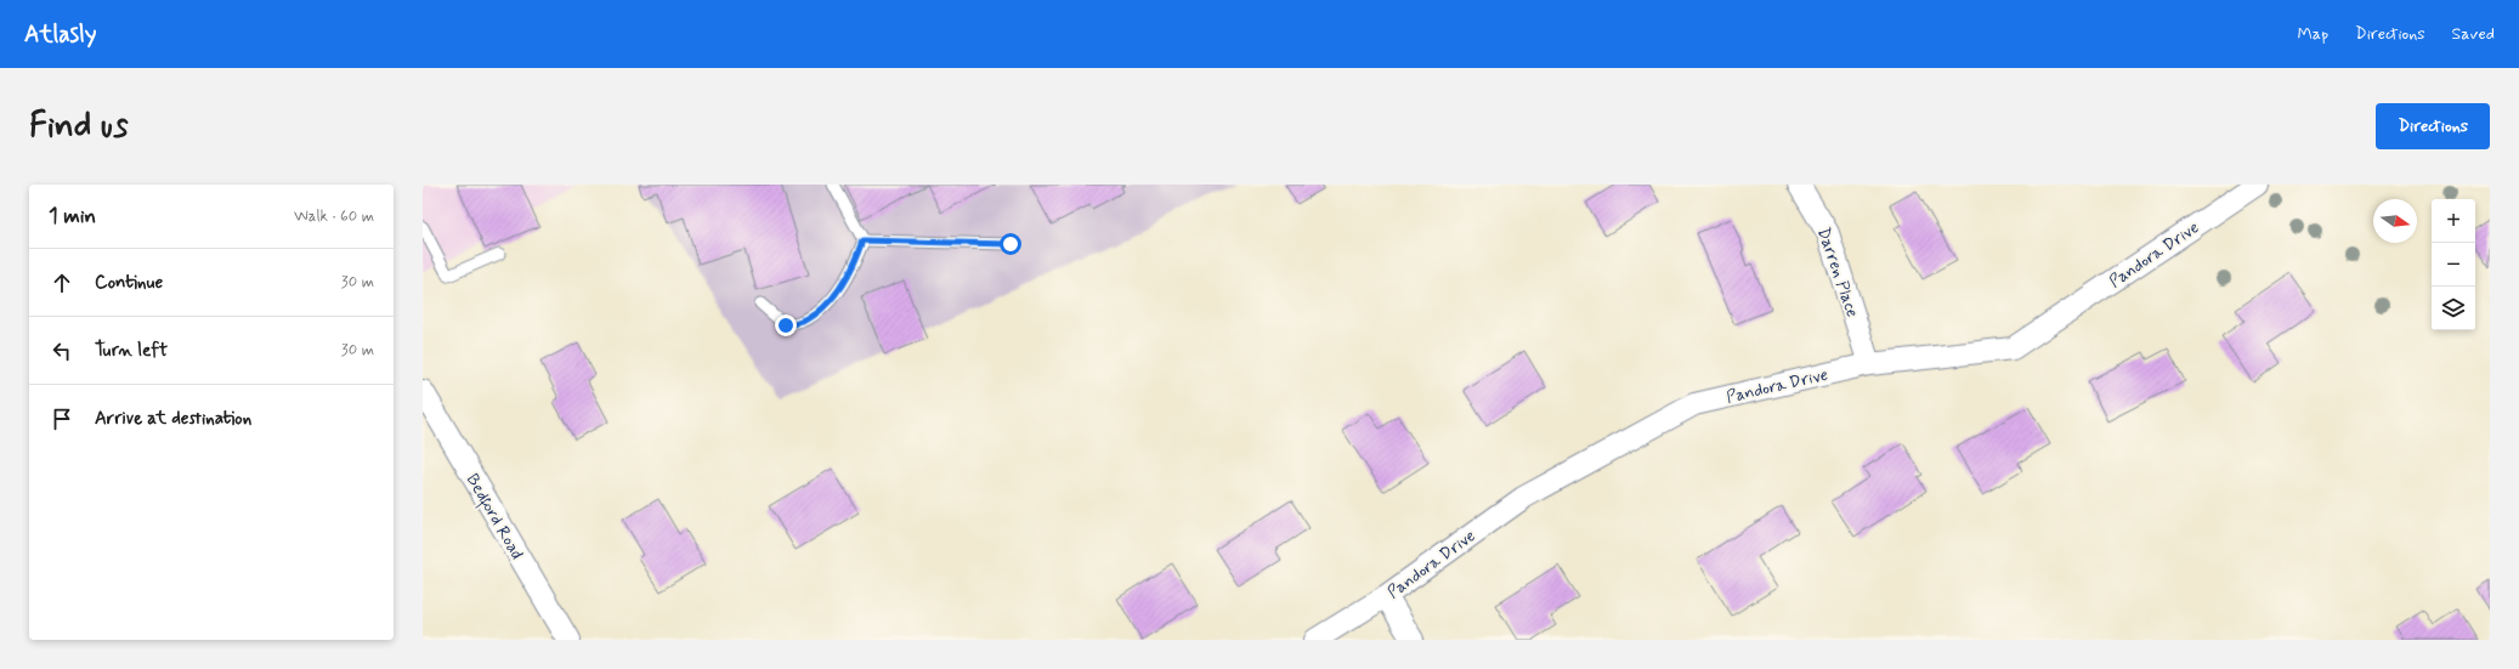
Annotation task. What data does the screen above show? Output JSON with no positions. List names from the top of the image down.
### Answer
{
  "streets": {
    "street": ["Pandora Drive", "Darren Place", "Bedford Road"]
  },
  "crossings": [
    ["Pandora Drive", "Darren Place"]
  ],
  "north": "right",
  "page": {
    "header": "Atlasly",
    "nav": ["Map", "Directions", "Saved"],
    "buttons": "Directions",
    "title": "Find us",
    "heading": ["1 min", "Walk · 60 m"],
    "map_buttons": ["+", "−"],
    "list": [
      ["Continue", "30 m"],
      ["Turn left", "30 m"],
      "Arrive at destination"
    ]
  }
}
